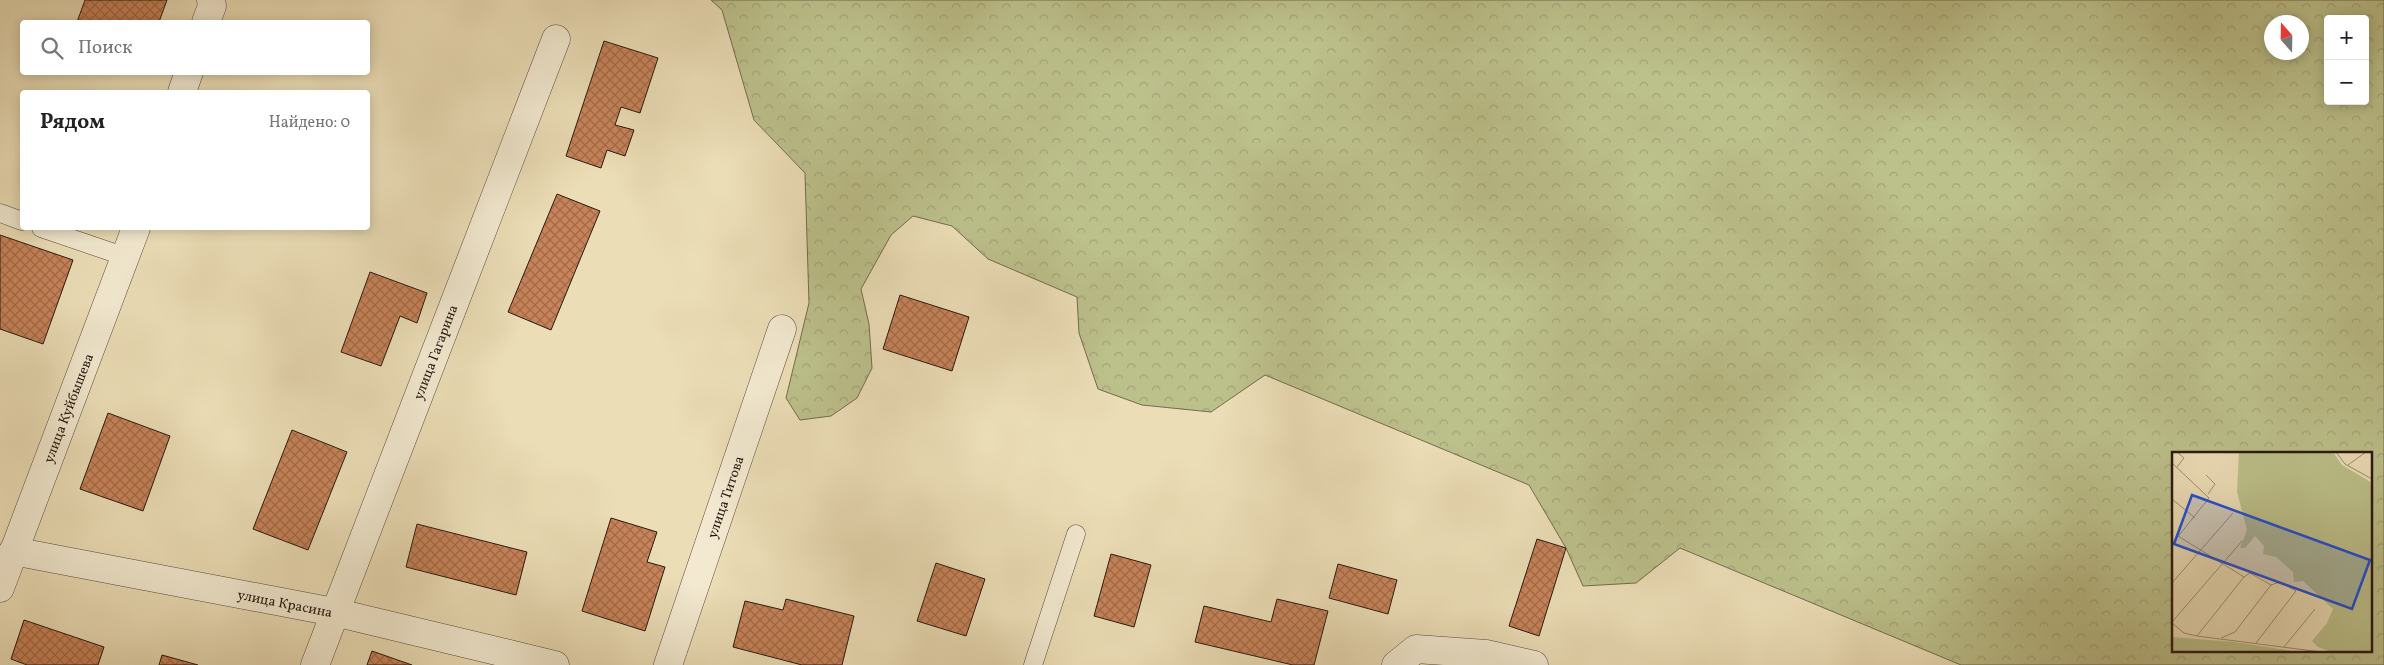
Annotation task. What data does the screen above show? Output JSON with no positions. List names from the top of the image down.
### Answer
{
  "streets": {
    "street": [
      "улица Гагарина",
      "улица Куйбышева",
      "улица Титова",
      "улица Красина"
    ]
  },
  "crossings": [
    ["улица Гагарина", "улица Красина"],
    ["улица Куйбышева", "улица Красина"]
  ],
  "north": "top",
  "page": {
    "map_buttons": ["+", "−"],
    "search": "Поиск",
    "heading": ["Рядом", "Найдено: 0"]
  }
}
